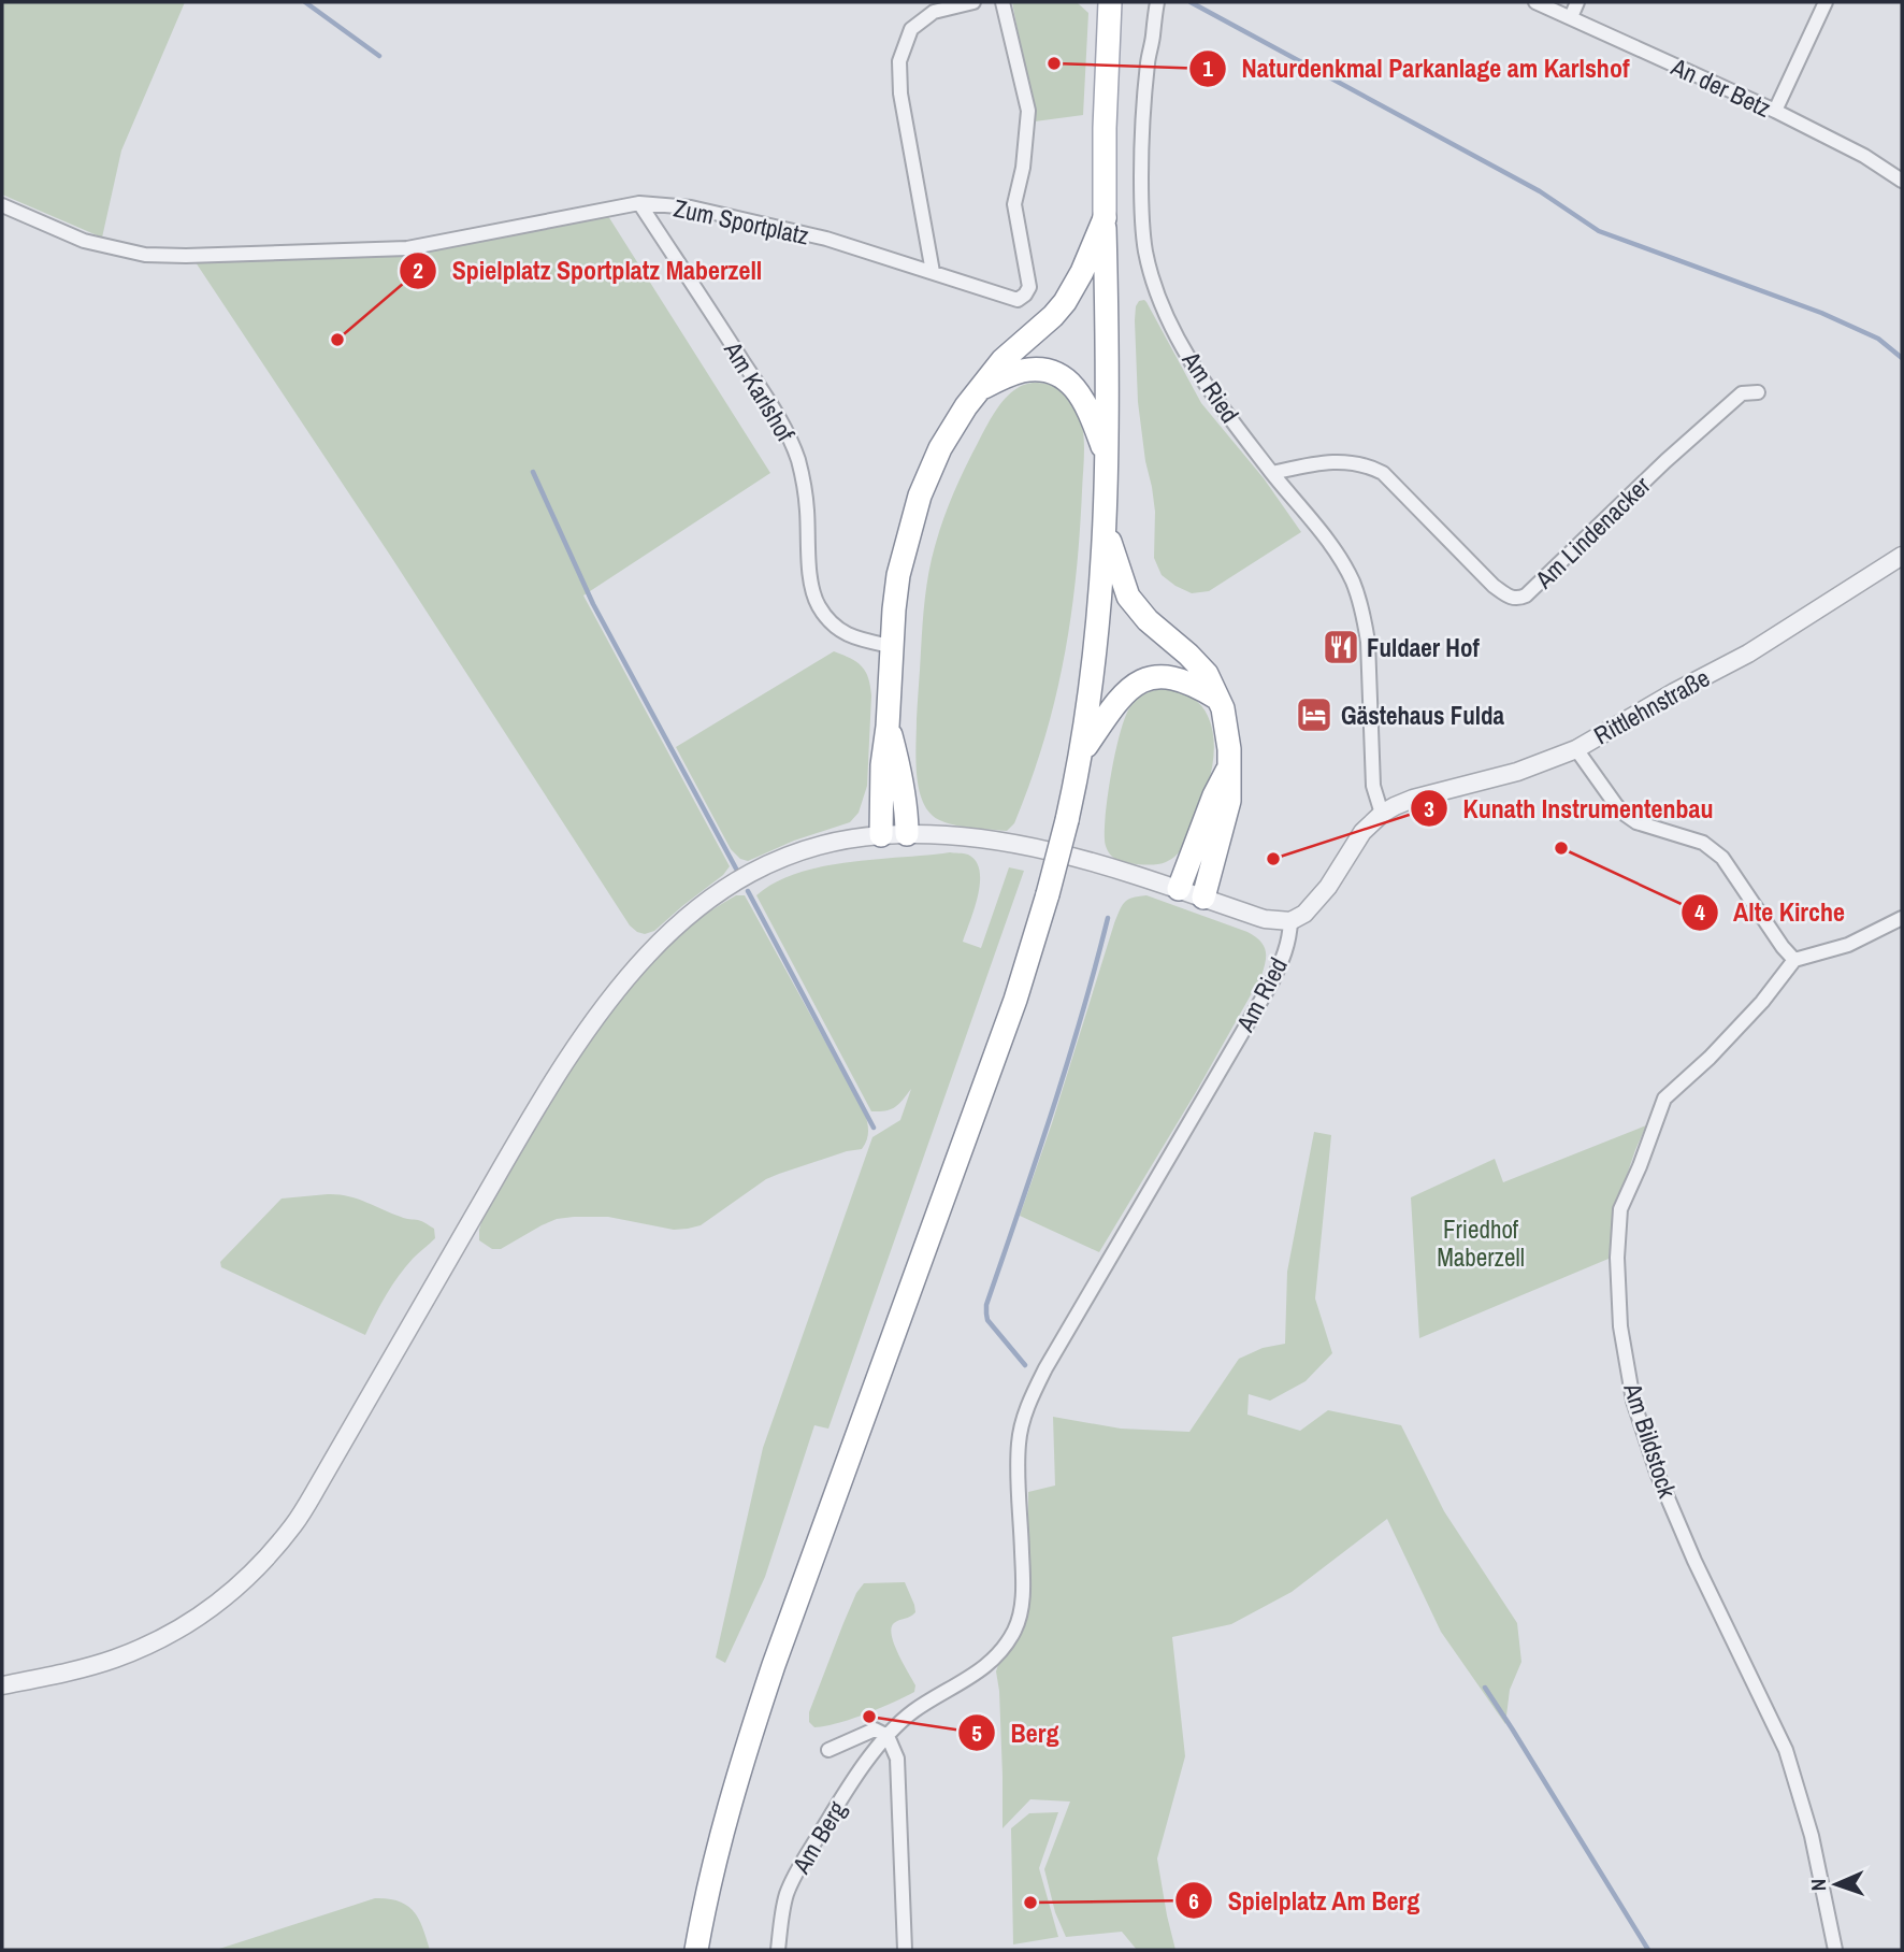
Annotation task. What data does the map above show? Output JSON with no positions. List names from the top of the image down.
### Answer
{
  "streets": {
    "street": [
      "An der Betz",
      "Zum Sportplatz",
      "Am Ried",
      "Am Karlshof",
      "Am Lindenacker",
      "Rittlehnstraße",
      "Am Bildstock",
      "Am Berg"
    ]
  },
  "crossings": [
    ["Zum Sportplatz", "Am Karlshof"],
    ["Am Ried", "Am Lindenacker"],
    ["Am Ried", "Rittlehnstraße"],
    ["Am Ried", "Am Berg"]
  ],
  "parks": ["Friedhof Maberzell"],
  "places": {
    "other": [
      "Naturdenkmal Parkanlage am Karlshof",
      "Spielplatz Sportplatz Maberzell",
      "Alte Kirche",
      "Kunath Instrumentenbau",
      "Berg",
      "Spielplatz Am Berg"
    ],
    "restaurant": ["Fuldaer Hof"],
    "hotel": ["Gästehaus Fulda"]
  },
  "north": "left"
}
